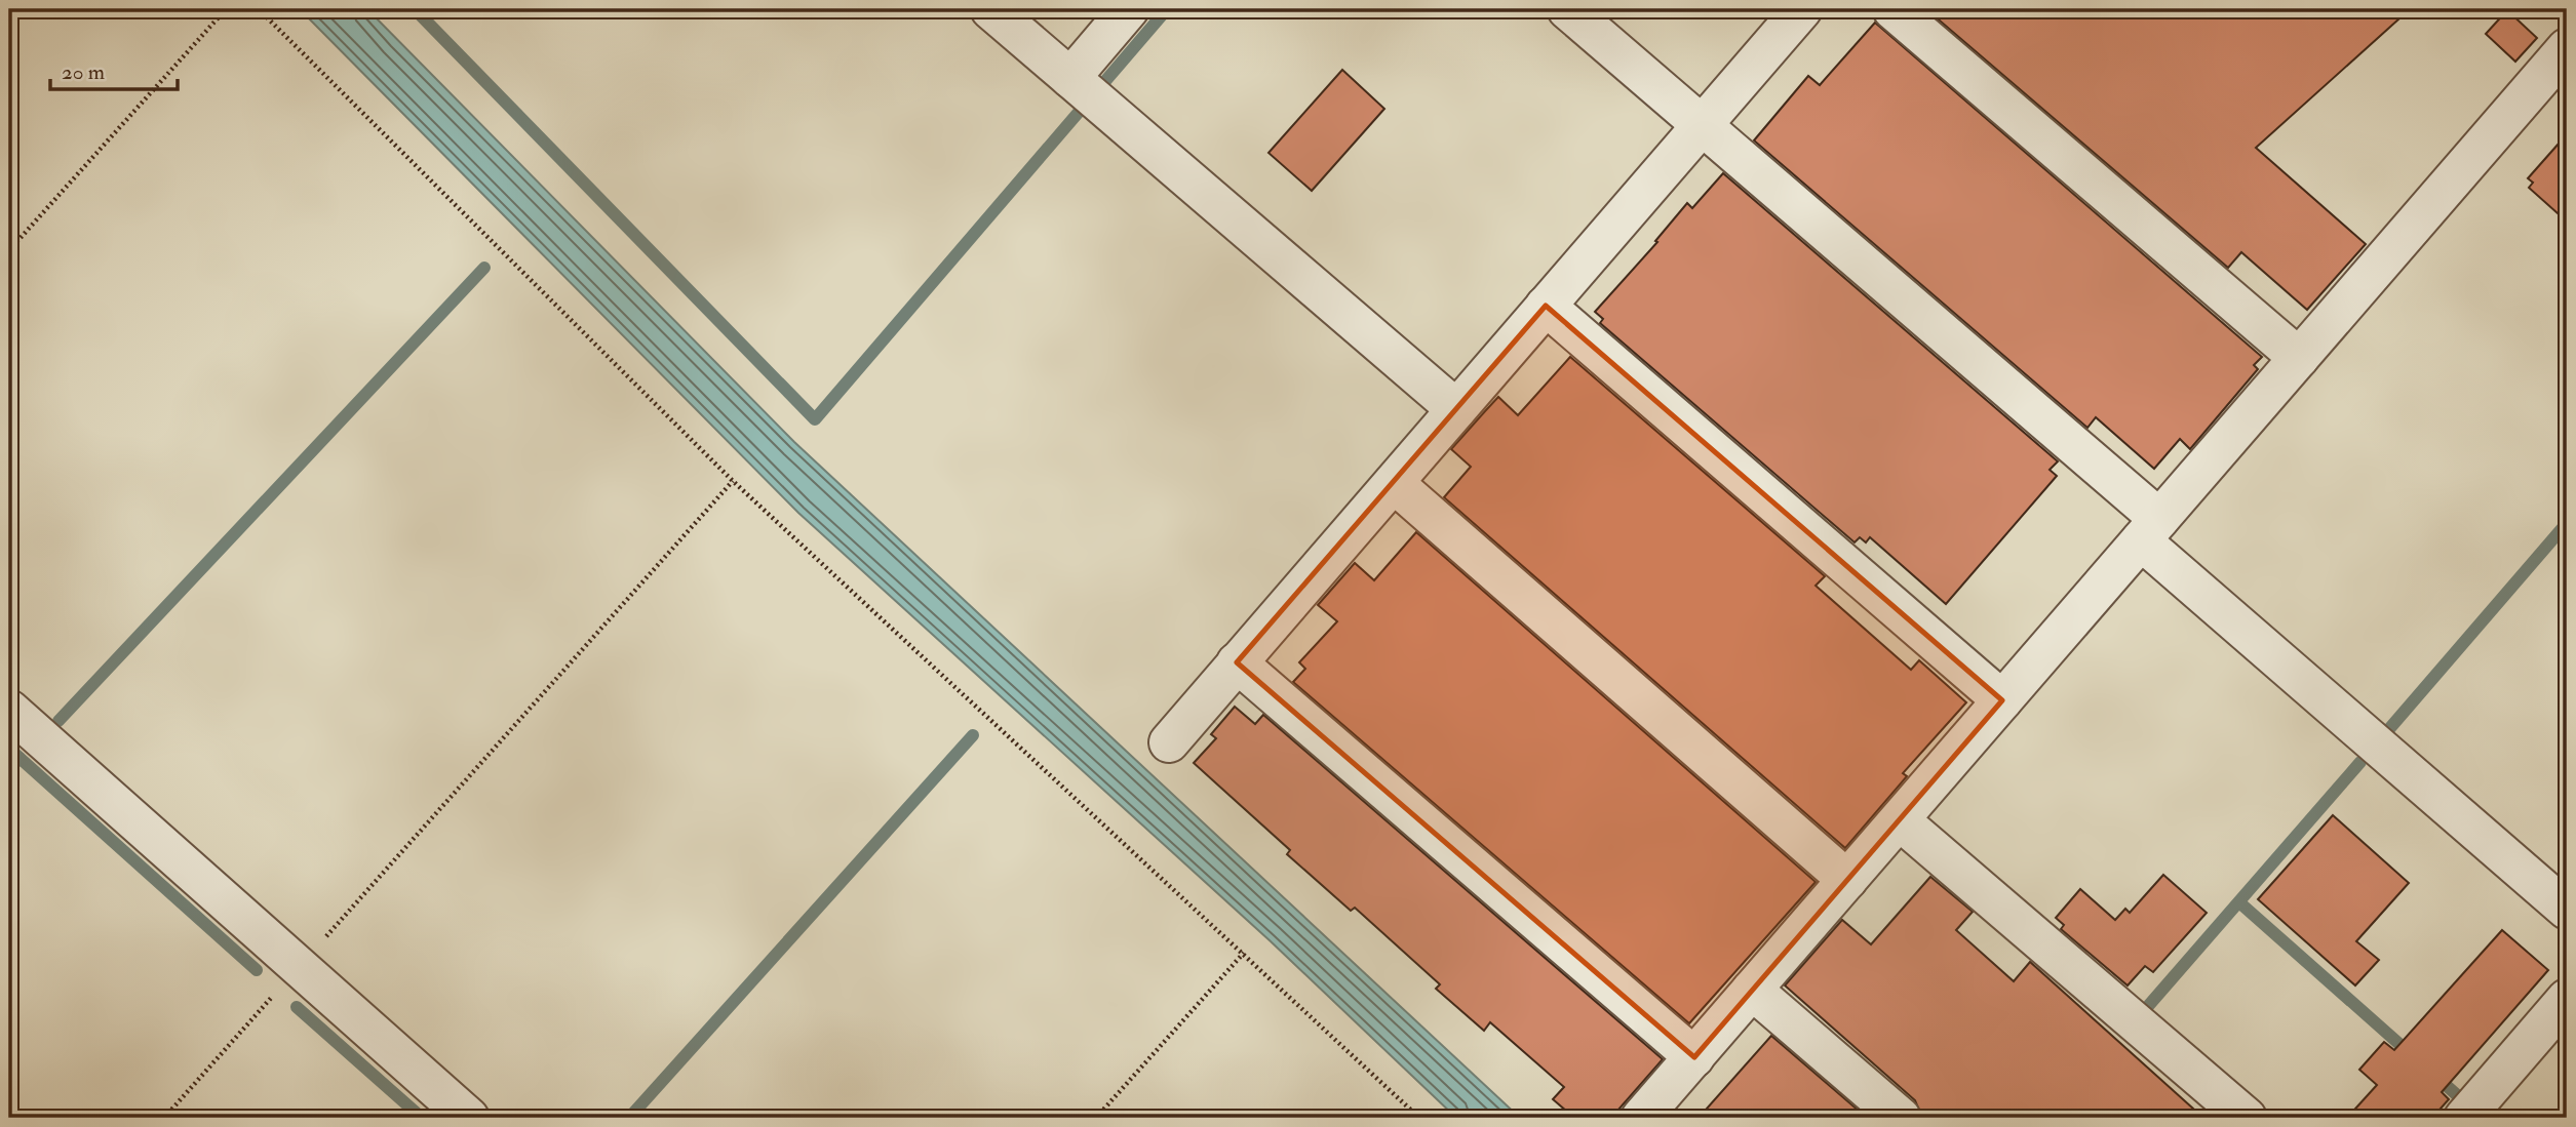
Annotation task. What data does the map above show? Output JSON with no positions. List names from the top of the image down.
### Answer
{
  "scale_bar": "20 m"
}
